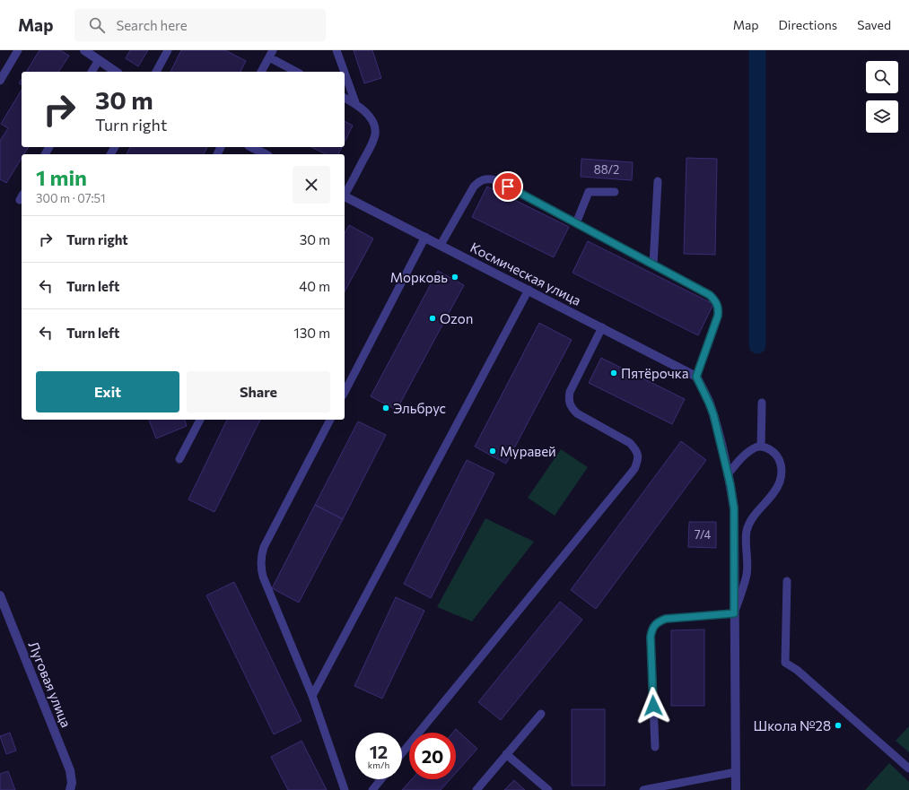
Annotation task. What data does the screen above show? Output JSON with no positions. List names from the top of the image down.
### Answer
{
  "streets": {
    "street": ["Космическая улица", "Луговая улица"]
  },
  "places": [
    "Морковь",
    "Ozon",
    "Пятёрочка",
    "Эльбрус",
    "Муравей",
    "Школа №28"
  ],
  "house_numbers": ["88/2", "7/4"],
  "page": {
    "header": "Map",
    "search": "Search here",
    "nav": ["Map", "Directions", "Saved"],
    "turn": ["30 m", "Turn right"],
    "heading": ["1 min", "300 m · 07:51"],
    "list": [
      {
        "name": "Turn right",
        "value": "30 m"
      },
      {
        "name": "Turn left",
        "value": "40 m"
      },
      {
        "name": "Turn left",
        "value": "130 m"
      }
    ],
    "buttons": ["Exit", "Share"],
    "speed": "12 km/h",
    "limit": "20"
  }
}
